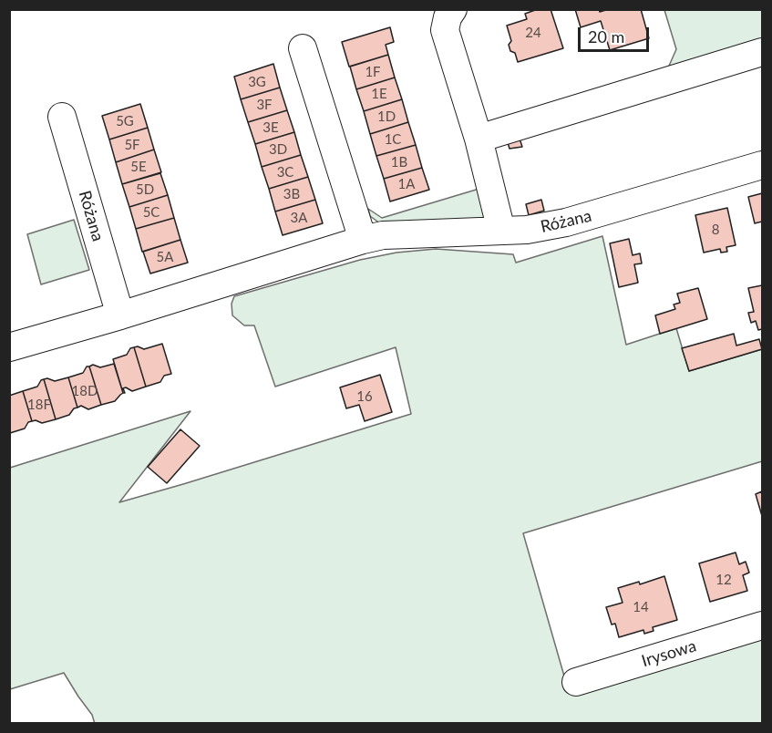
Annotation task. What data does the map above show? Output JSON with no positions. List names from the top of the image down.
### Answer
{
  "streets": {
    "street": ["Różana", "Irysowa"]
  },
  "house_numbers": [
    "24",
    "1F",
    "3G",
    "1E",
    "3F",
    "1D",
    "5G",
    "3E",
    "1C",
    "5F",
    "3D",
    "1B",
    "5E",
    "3C",
    "1A",
    "5D",
    "3B",
    "5C",
    "3A",
    "8",
    "5A",
    "18D",
    "16",
    "18F",
    "12",
    "14"
  ],
  "scale_bar": "20 m"
}
